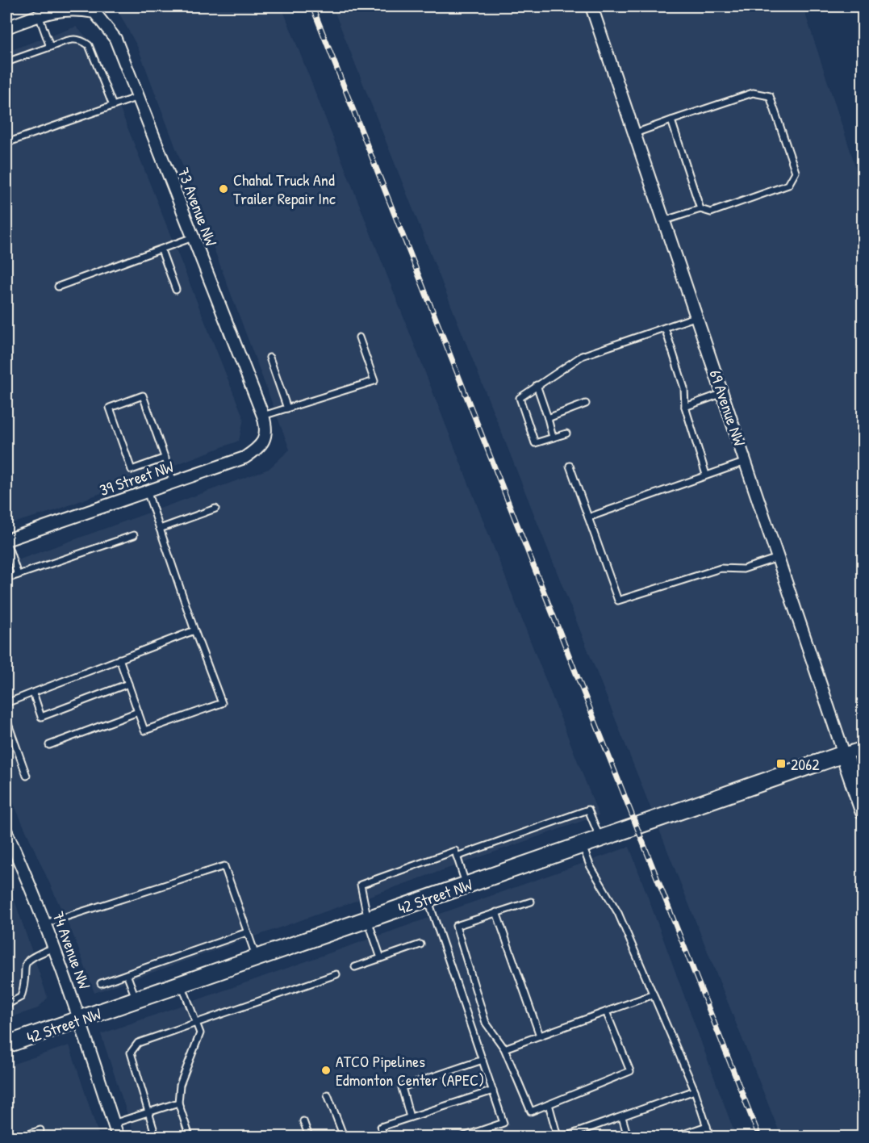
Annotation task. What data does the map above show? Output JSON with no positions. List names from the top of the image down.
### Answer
{
  "streets": {
    "street": [
      "73 Avenue NW",
      "69 Avenue NW",
      "39 Street NW",
      "42 Street NW",
      "74 Avenue NW"
    ]
  },
  "crossings": [
    ["73 Avenue NW", "39 Street NW"],
    ["69 Avenue NW", "42 Street NW"],
    ["42 Street NW", "74 Avenue NW"]
  ],
  "places": {
    "other": ["Chahal Truck And Trailer Repair Inc", "ATCO Pipelines Edmonton Center (APEC)"],
    "transit": ["2062"]
  }
}
